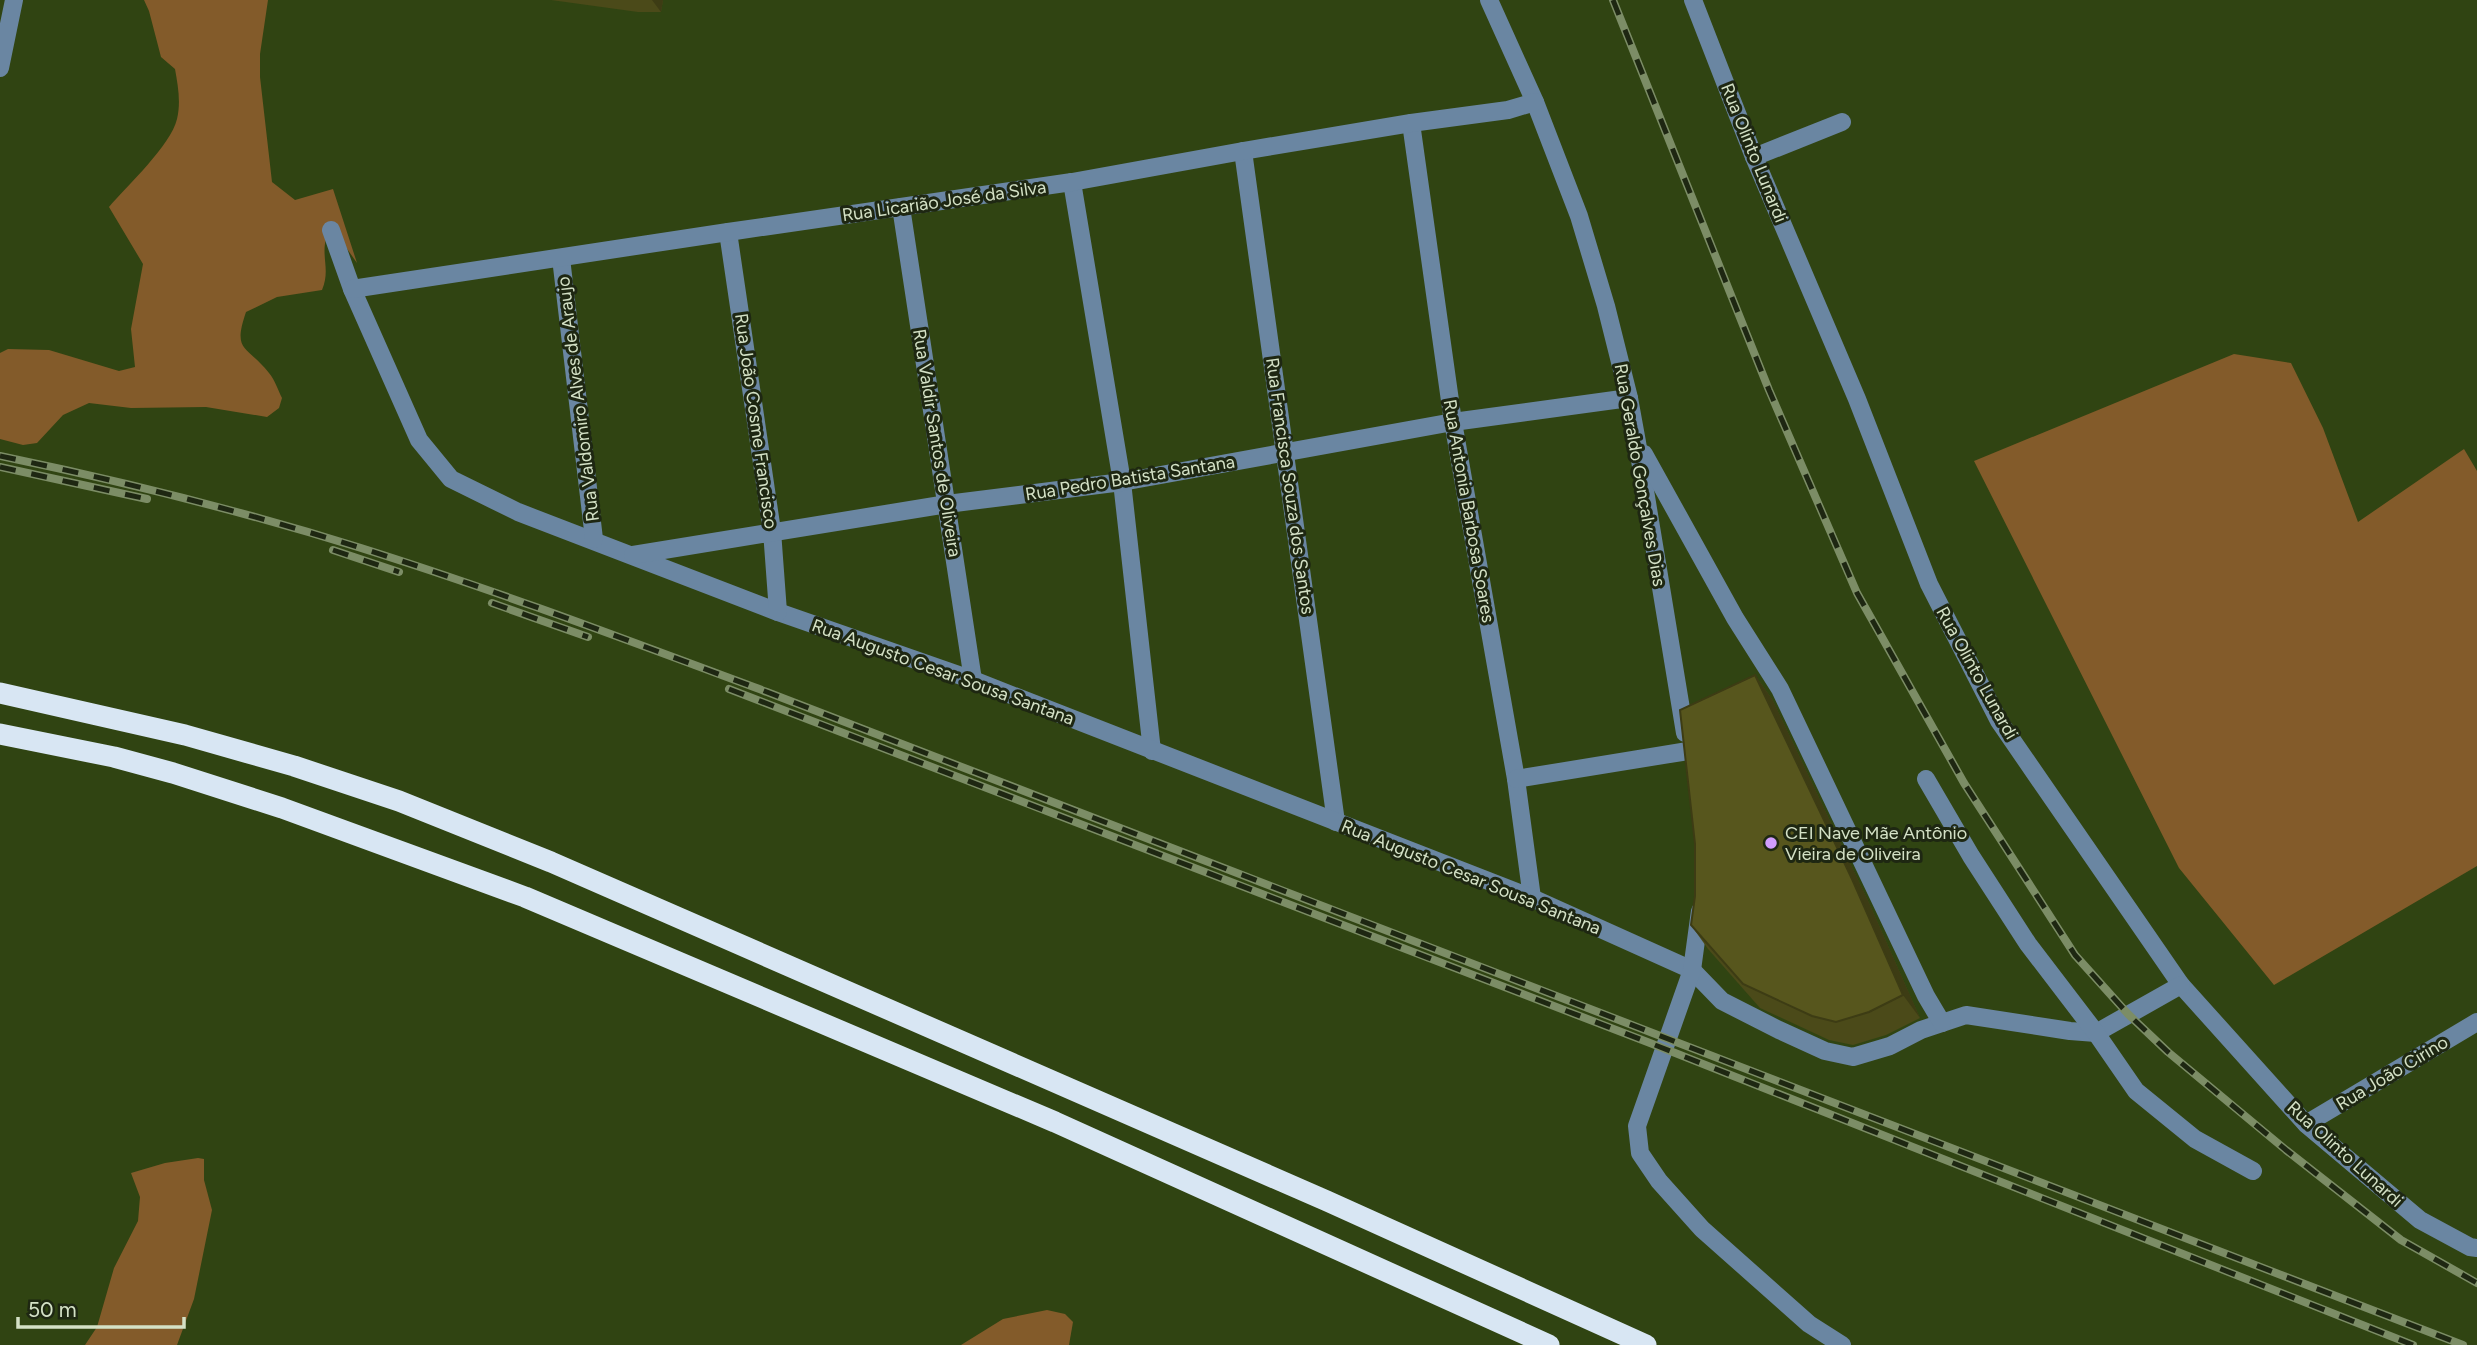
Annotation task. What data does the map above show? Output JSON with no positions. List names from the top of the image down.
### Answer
{
  "streets": {
    "street": [
      "Rua Olinto Lunardi",
      "Rua Licarião José da Silva",
      "Rua Valdomiro Alves de Araujo",
      "Rua João Cosme Francisco",
      "Rua Valdir Santos de Oliveira",
      "Rua Geraldo Gonçalves Dias",
      "Rua Pedro Batista Santana",
      "Rua Francisca Souza dos Santos",
      "Rua Antonia Barbosa Soares",
      "Rua Augusto Cesar Sousa Santana",
      "Rua João Cirino"
    ]
  },
  "crossings": [
    ["Rua Olinto Lunardi", "Rua João Cirino"],
    ["Rua Licarião José da Silva", "Rua Valdomiro Alves de Araujo"],
    ["Rua Licarião José da Silva", "Rua João Cosme Francisco"],
    ["Rua Licarião José da Silva", "Rua Valdir Santos de Oliveira"],
    ["Rua Licarião José da Silva", "Rua Geraldo Gonçalves Dias"],
    ["Rua Licarião José da Silva", "Rua Francisca Souza dos Santos"],
    ["Rua Licarião José da Silva", "Rua Antonia Barbosa Soares"],
    ["Rua Licarião José da Silva", "Rua Augusto Cesar Sousa Santana"],
    ["Rua Valdomiro Alves de Araujo", "Rua Augusto Cesar Sousa Santana"],
    ["Rua João Cosme Francisco", "Rua Pedro Batista Santana"],
    ["Rua João Cosme Francisco", "Rua Augusto Cesar Sousa Santana"],
    ["Rua Valdir Santos de Oliveira", "Rua Pedro Batista Santana"],
    ["Rua Valdir Santos de Oliveira", "Rua Augusto Cesar Sousa Santana"],
    ["Rua Geraldo Gonçalves Dias", "Rua Pedro Batista Santana"],
    ["Rua Geraldo Gonçalves Dias", "Rua Antonia Barbosa Soares"],
    ["Rua Pedro Batista Santana", "Rua Francisca Souza dos Santos"],
    ["Rua Pedro Batista Santana", "Rua Antonia Barbosa Soares"],
    ["Rua Pedro Batista Santana", "Rua Augusto Cesar Sousa Santana"],
    ["Rua Francisca Souza dos Santos", "Rua Augusto Cesar Sousa Santana"],
    ["Rua Antonia Barbosa Soares", "Rua Augusto Cesar Sousa Santana"]
  ],
  "places": ["CEI Nave Mãe Antônio Vieira de Oliveira"],
  "scale_bar": "50 m"
}
